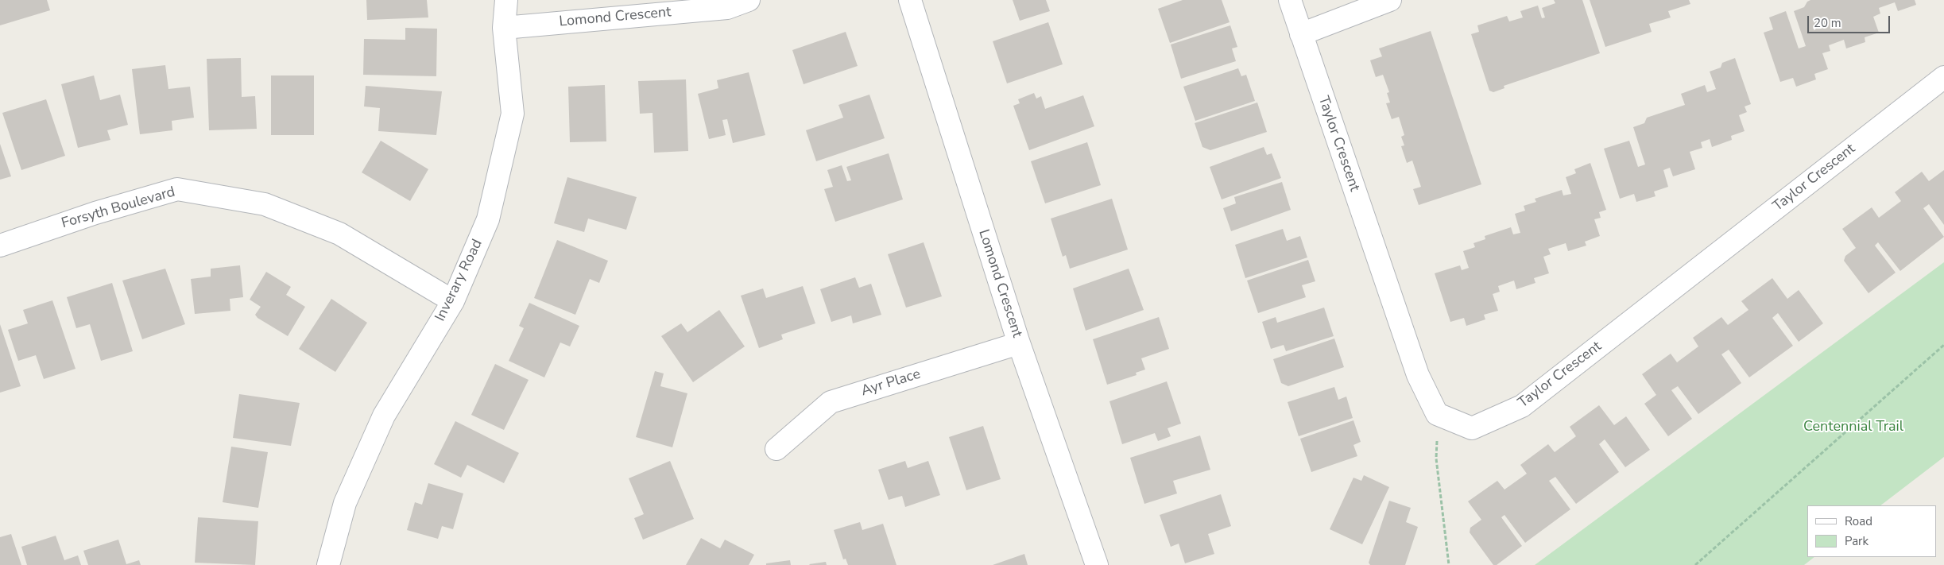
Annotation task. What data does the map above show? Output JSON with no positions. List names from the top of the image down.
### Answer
{
  "streets": {
    "street": [
      "Lomond Crescent",
      "Taylor Crescent",
      "Forsyth Boulevard",
      "Inverary Road",
      "Ayr Place"
    ]
  },
  "crossings": [
    ["Lomond Crescent", "Inverary Road"],
    ["Lomond Crescent", "Ayr Place"],
    ["Forsyth Boulevard", "Inverary Road"]
  ],
  "parks": ["Centennial Trail"],
  "legend": ["Road", "Park"],
  "scale_bar": "20 m"
}
